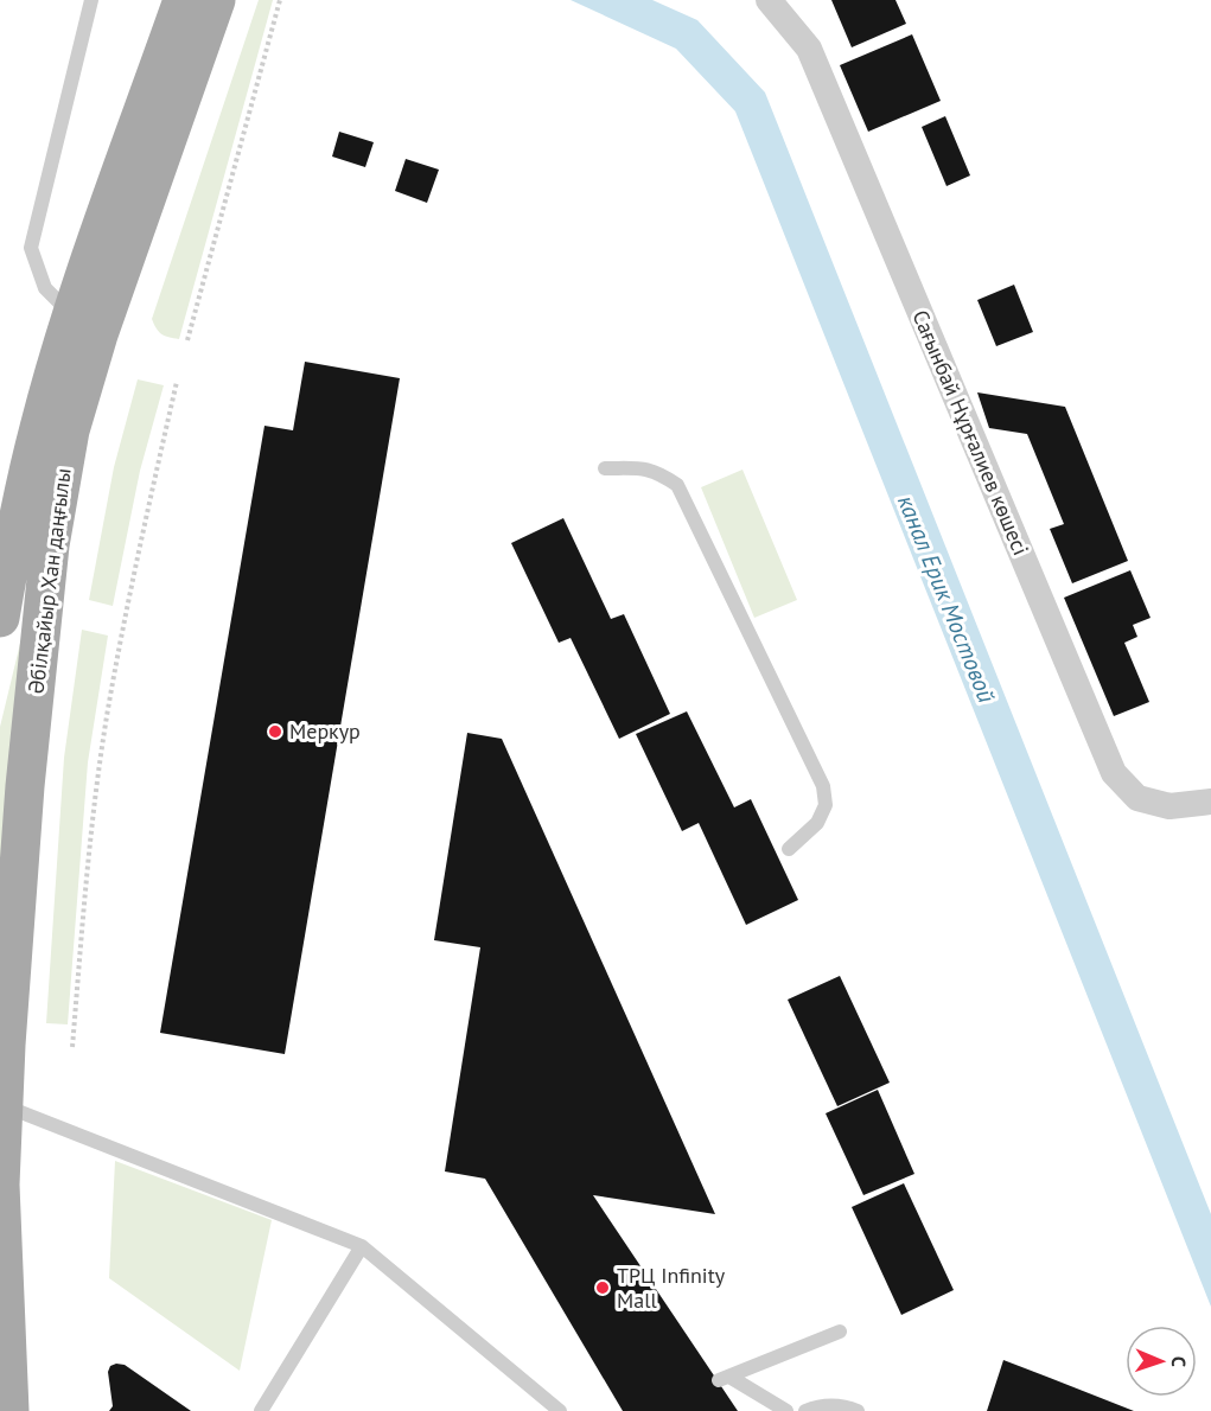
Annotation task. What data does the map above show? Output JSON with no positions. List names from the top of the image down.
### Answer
{
  "streets": {
    "main road": ["Әбілқайыр Хан даңғылы"],
    "street": ["Сағынбай Нұрғалиев көшесі"]
  },
  "water": ["канал Ерик Мостовой"],
  "places": ["Меркур", "ТРЦ Infinity Mall"],
  "north": "right"
}
